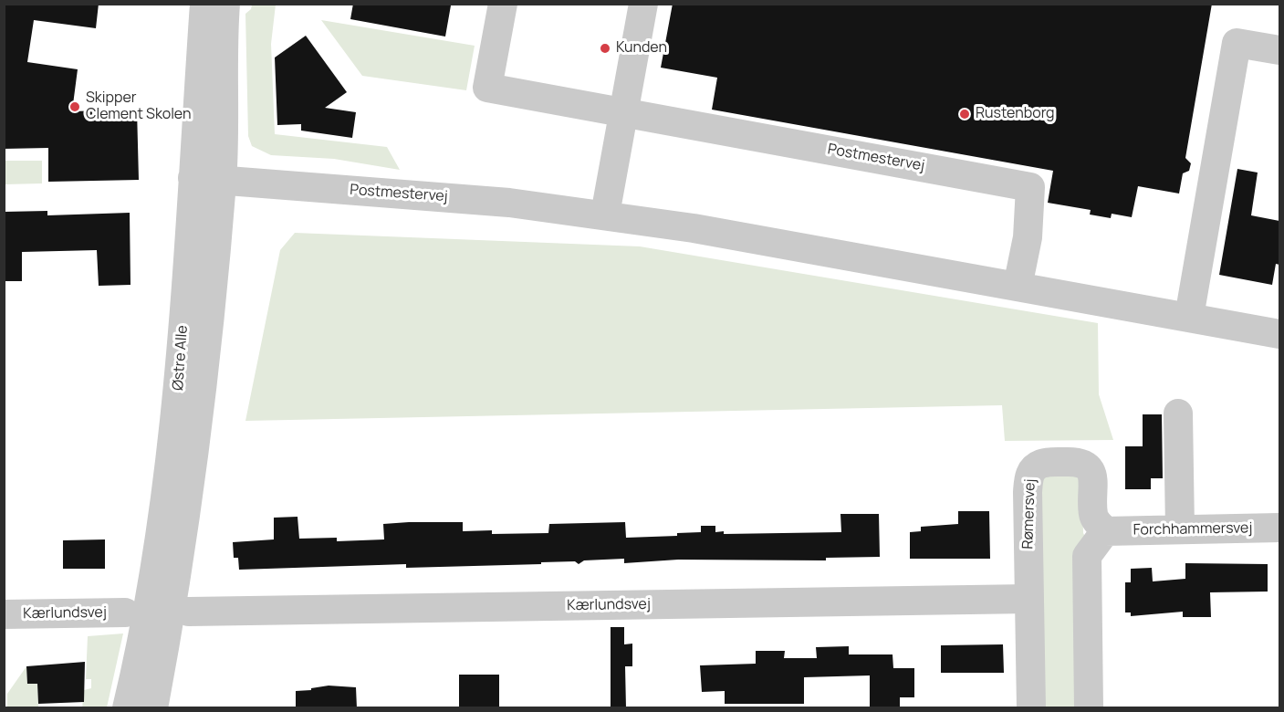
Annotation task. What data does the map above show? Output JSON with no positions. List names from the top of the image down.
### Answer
{
  "streets": {
    "street": [
      "Postmestervej",
      "Østre Alle",
      "Rømersvej",
      "Forchhammersvej",
      "Kærlundsvej"
    ]
  },
  "crossings": [
    ["Postmestervej", "Østre Alle"],
    ["Rømersvej", "Forchhammersvej"],
    ["Rømersvej", "Kærlundsvej"]
  ],
  "places": ["Kunden", "Skipper Clement Skolen", "Rustenborg"]
}
